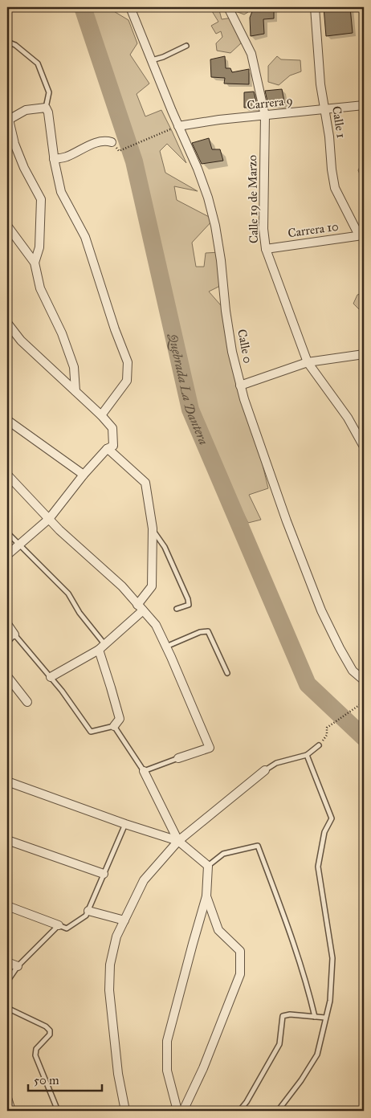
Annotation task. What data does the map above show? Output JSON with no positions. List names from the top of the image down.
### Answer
{
  "streets": {
    "street": [
      "Carrera 9",
      "Calle 1",
      "Calle 19 de Marzo",
      "Carrera 10",
      "Calle 0"
    ]
  },
  "crossings": [
    ["Carrera 9", "Calle 1"],
    ["Carrera 9", "Calle 19 de Marzo"],
    ["Carrera 9", "Calle 0"],
    ["Calle 1", "Carrera 10"],
    ["Calle 19 de Marzo", "Carrera 10"]
  ],
  "water": ["Quebrada La Dantera"],
  "scale_bar": "50 m"
}
